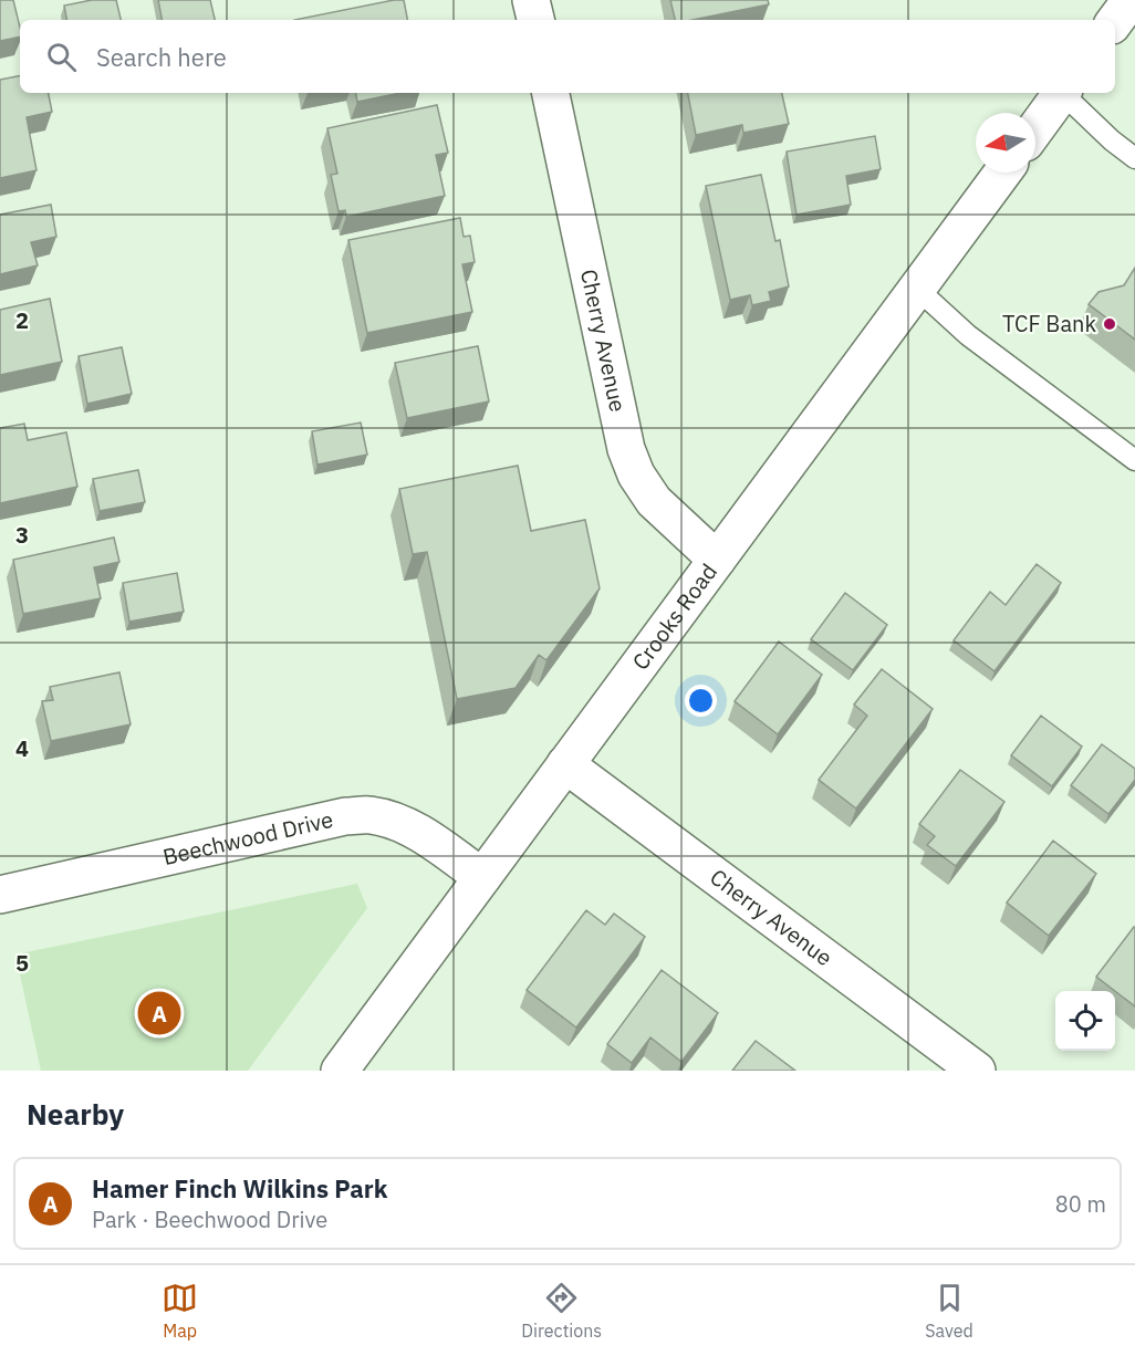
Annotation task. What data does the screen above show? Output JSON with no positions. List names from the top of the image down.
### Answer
{
  "streets": {
    "street": ["Cherry Avenue", "Crooks Road", "Beechwood Drive"]
  },
  "crossings": [
    ["Cherry Avenue", "Crooks Road"],
    ["Crooks Road", "Beechwood Drive"]
  ],
  "places": ["TCF Bank"],
  "north": "left",
  "page": {
    "search": "Search here",
    "pins": "A",
    "heading": "Nearby",
    "list": [
      {
        "mark": "A",
        "name": "Hamer Finch Wilkins Park",
        "note": "Park · Beechwood Drive",
        "value": "80 m"
      }
    ],
    "nav": ["Map", "Directions", "Saved"]
  },
  "grid": {
    "rows": [
      "2",
      "3",
      "4",
      "5"
    ]
  }
}
